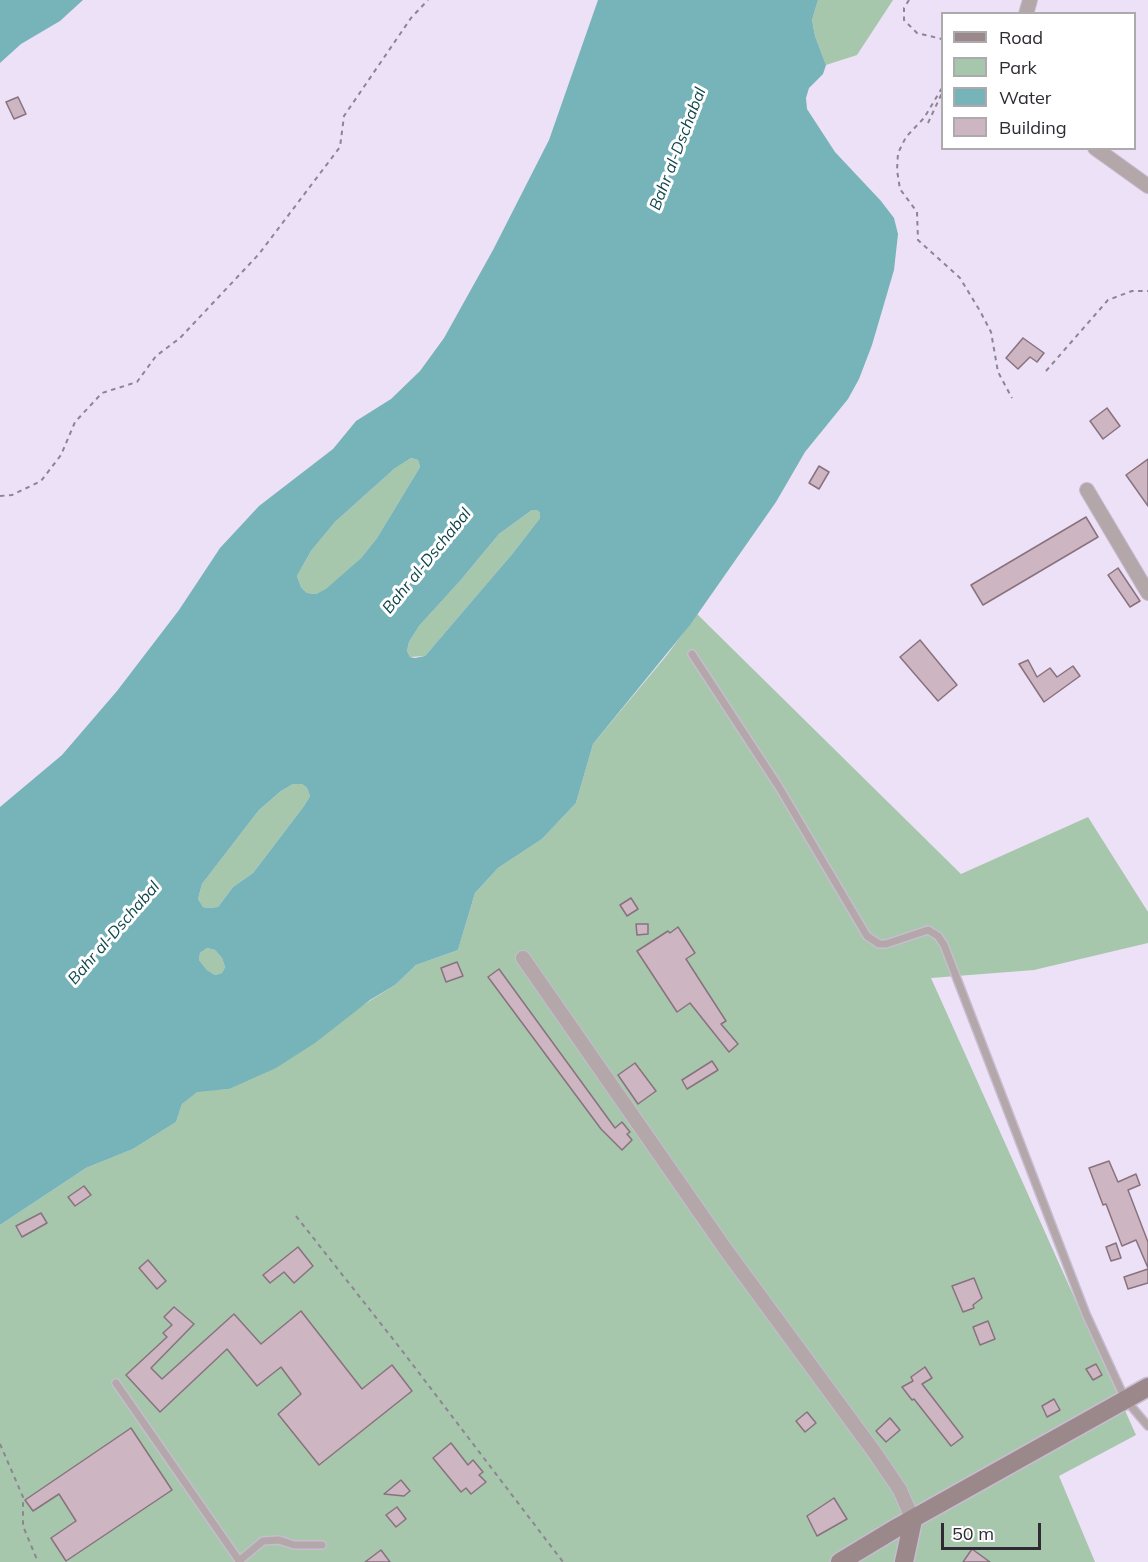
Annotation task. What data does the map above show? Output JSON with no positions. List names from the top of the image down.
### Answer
{
  "water": ["Bahr al-Dschabal"],
  "legend": [
    "Road",
    "Park",
    "Water",
    "Building"
  ],
  "scale_bar": "50 m"
}
